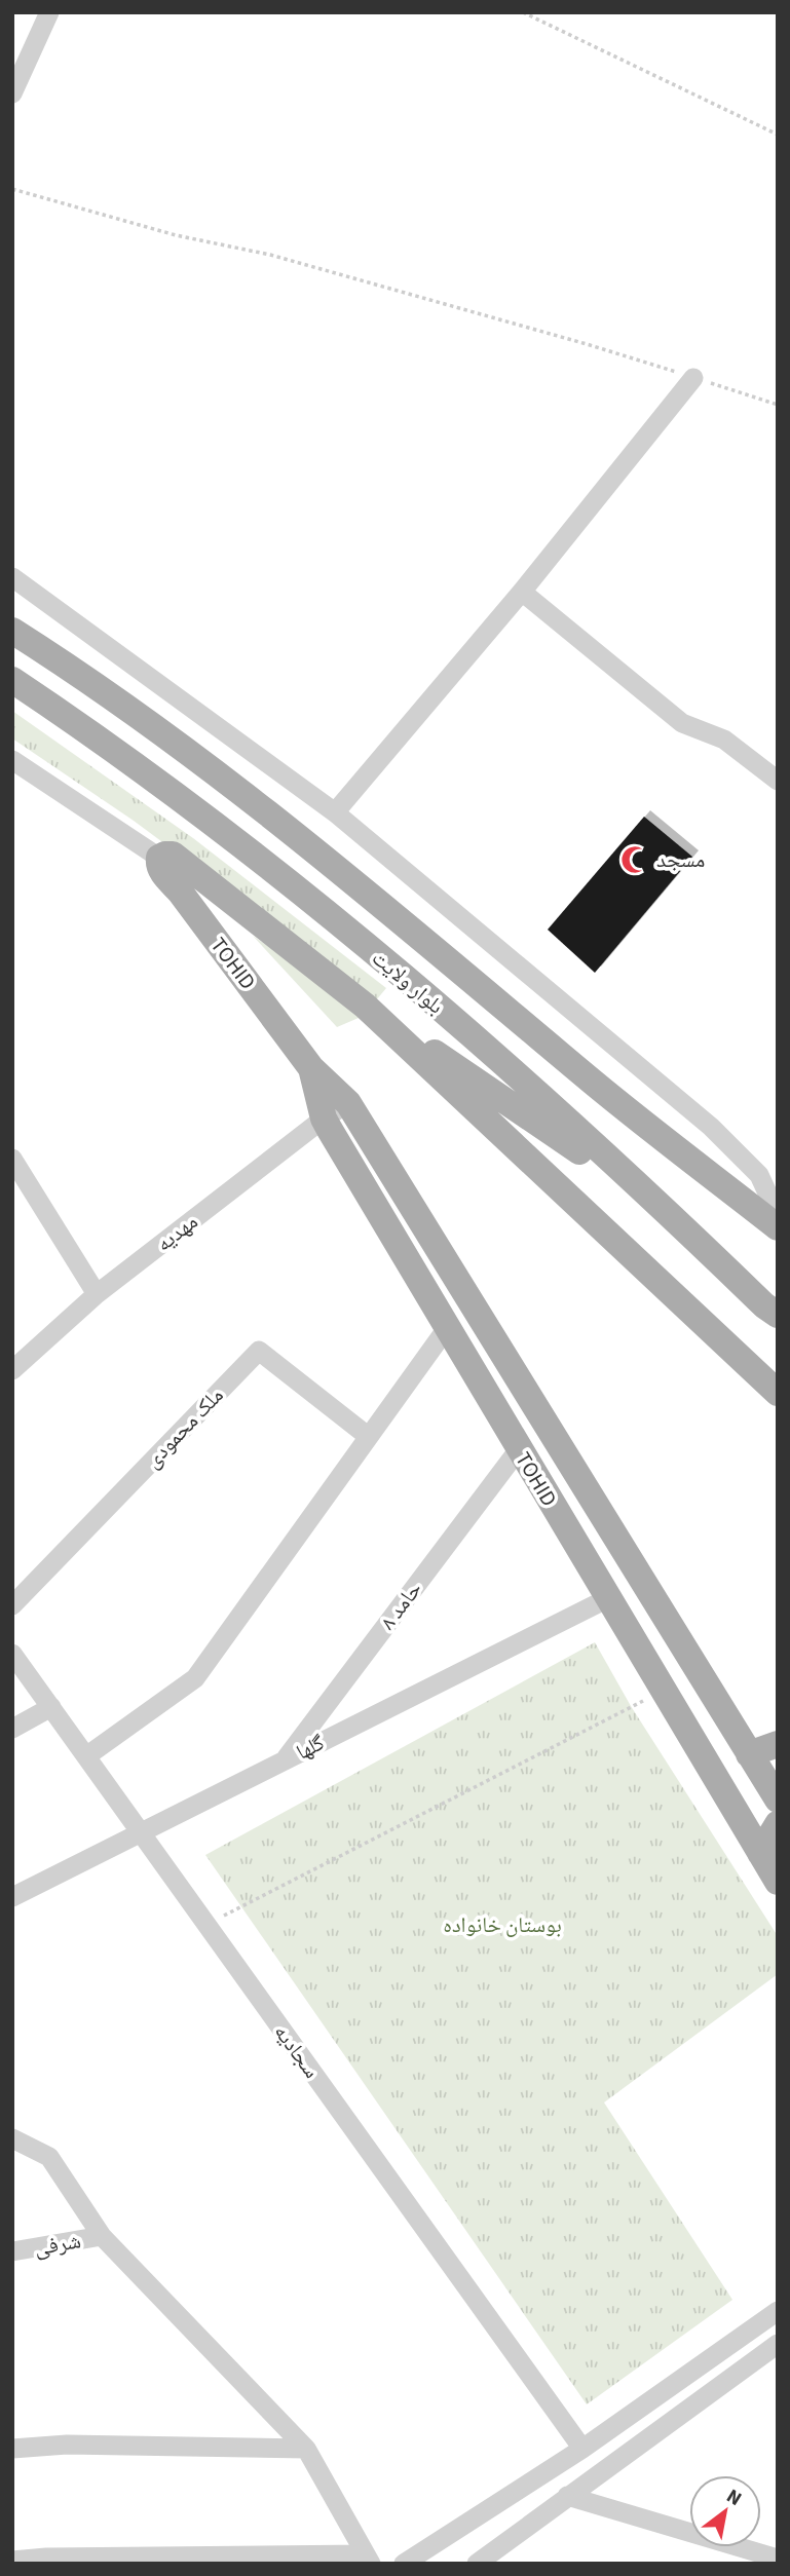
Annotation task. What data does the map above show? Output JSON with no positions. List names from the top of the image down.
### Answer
{
  "streets": {
    "main road": ["TOHID", "بلوار ولایت"],
    "street": [
      "مهدیه",
      "ملک محمودی",
      "حامد ۸",
      "گلها",
      "سجادیه",
      "شرفی"
    ]
  },
  "crossings": [
    ["TOHID", "مهدیه"],
    ["TOHID", "حامد ۸"],
    ["TOHID", "گلها"],
    ["حامد ۸", "گلها"],
    ["گلها", "سجادیه"]
  ],
  "parks": ["بوستان خانواده"],
  "places": {
    "mosque": ["مسجد"]
  },
  "north": "top right"
}
